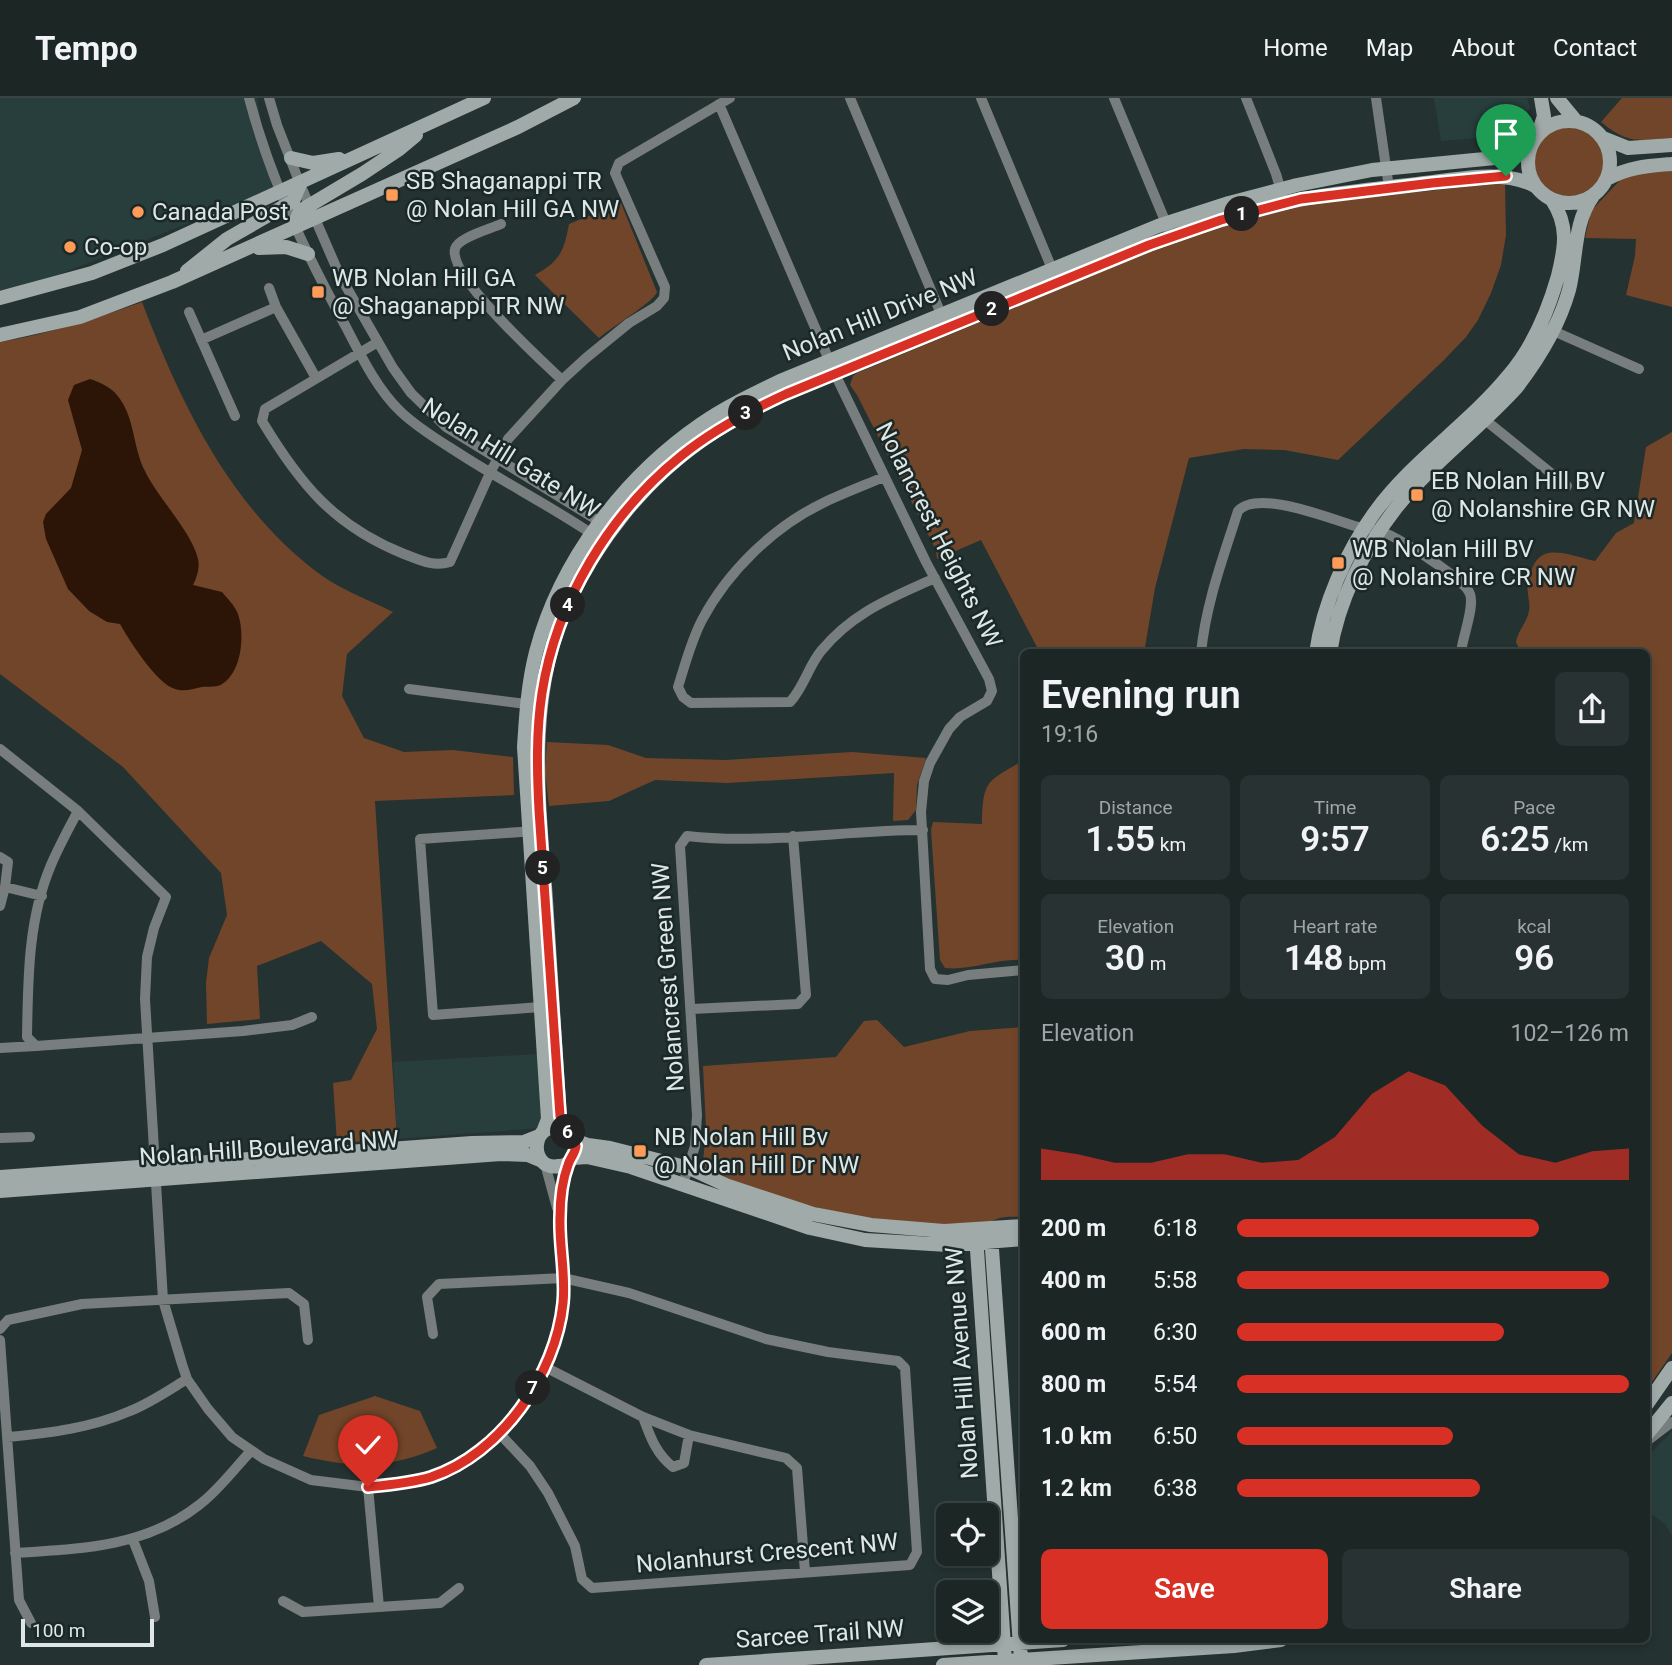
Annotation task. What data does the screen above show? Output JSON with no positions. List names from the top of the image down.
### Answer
{
  "streets": {
    "street": [
      "Nolan Hill Drive NW",
      "Nolan Hill Gate NW",
      "Nolancrest Heights NW",
      "Nolancrest Green NW",
      "Nolan Hill Boulevard NW",
      "Nolan Hill Avenue NW",
      "Nolanhurst Crescent NW",
      "Sarcee Trail NW"
    ]
  },
  "crossings": [
    ["Nolan Hill Drive NW", "Nolan Hill Gate NW"],
    ["Nolan Hill Drive NW", "Nolancrest Heights NW"],
    ["Nolan Hill Drive NW", "Nolan Hill Boulevard NW"],
    ["Nolancrest Heights NW", "Nolancrest Green NW"],
    ["Nolan Hill Avenue NW", "Sarcee Trail NW"]
  ],
  "places": {
    "transit": [
      "SB Shaganappi TR @ Nolan Hill GA NW",
      "WB Nolan Hill GA @ Shaganappi TR NW",
      "EB Nolan Hill BV @ Nolanshire GR NW",
      "WB Nolan Hill BV @ Nolanshire CR NW",
      "NB Nolan Hill Bv @ Nolan Hill Dr NW"
    ],
    "other": ["Canada Post", "Co-op"]
  },
  "scale_bar": "100 m",
  "page": {
    "header": "Tempo",
    "nav": [
      "Home",
      "Map",
      "About",
      "Contact"
    ],
    "pins": [
      "1",
      "2",
      "3",
      "4",
      "5",
      "6",
      "7"
    ],
    "heading": ["Evening run", "19:16"],
    "stats": [
      ["Distance", "1.55 km"],
      ["Time", "9:57"],
      ["Pace", "6:25 /km"],
      ["Elevation", "30 m"],
      ["Heart rate", "148 bpm"],
      ["kcal", "96"]
    ],
    "chart": ["Elevation", "102–126 m"],
    "list": [
      {
        "name": "200 m",
        "note": "6:18"
      },
      {
        "name": "400 m",
        "note": "5:58"
      },
      {
        "name": "600 m",
        "note": "6:30"
      },
      {
        "name": "800 m",
        "note": "5:54"
      },
      {
        "name": "1.0 km",
        "note": "6:50"
      },
      {
        "name": "1.2 km",
        "note": "6:38"
      }
    ],
    "buttons": ["Save", "Share"],
    "scale": "100 m"
  }
}
